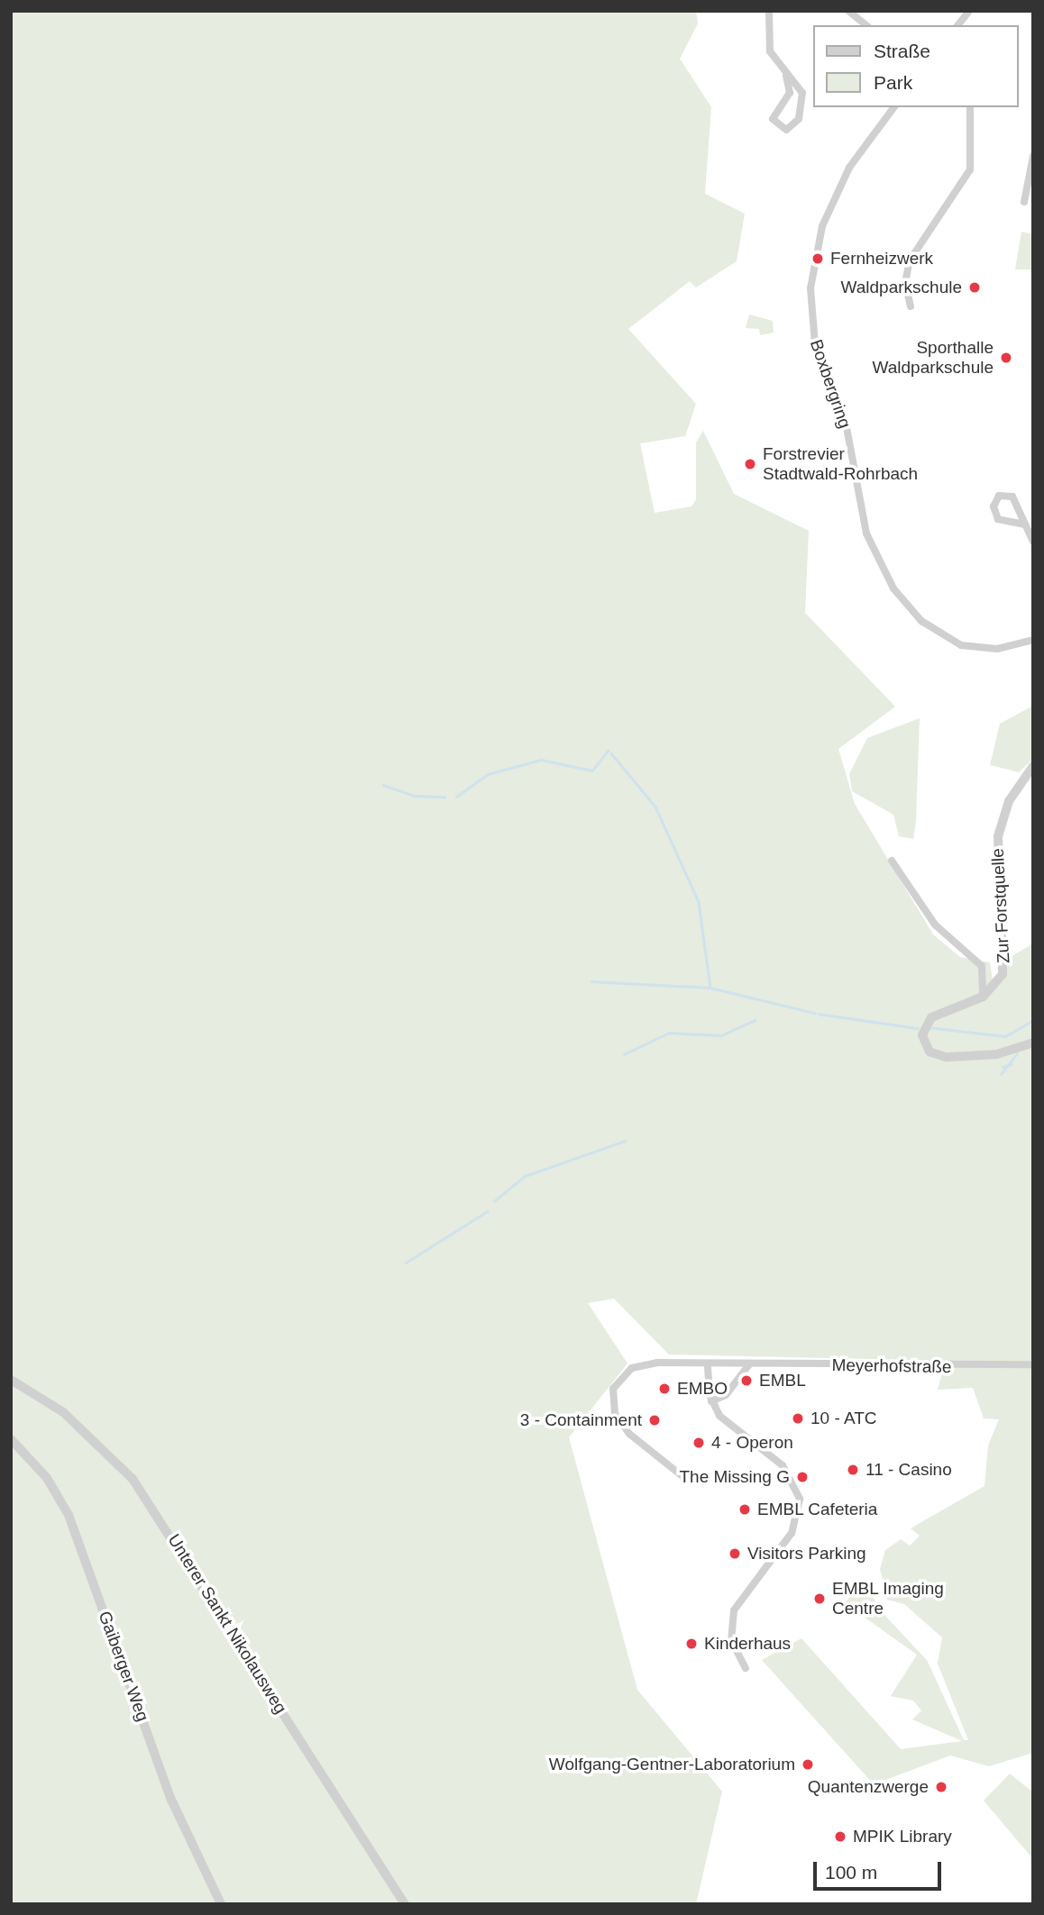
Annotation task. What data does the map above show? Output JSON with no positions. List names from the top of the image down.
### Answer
{
  "streets": {
    "street": [
      "Boxbergring",
      "Zur Forstquelle",
      "Meyerhofstraße",
      "Unterer Sankt Nikolausweg",
      "Gaiberger Weg"
    ]
  },
  "places": [
    "Fernheizwerk",
    "Waldparkschule",
    "Sporthalle Waldparkschule",
    "Forstrevier Stadtwald-Rohrbach",
    "EMBL",
    "EMBO",
    "10 - ATC",
    "3 - Containment",
    "4 - Operon",
    "11 - Casino",
    "The Missing G",
    "EMBL Cafeteria",
    "Visitors Parking",
    "EMBL Imaging Centre",
    "Kinderhaus",
    "Wolfgang-Gentner-Laboratorium",
    "Quantenzwerge",
    "MPIK Library"
  ],
  "legend": ["Straße", "Park"],
  "scale_bar": "100 m"
}
